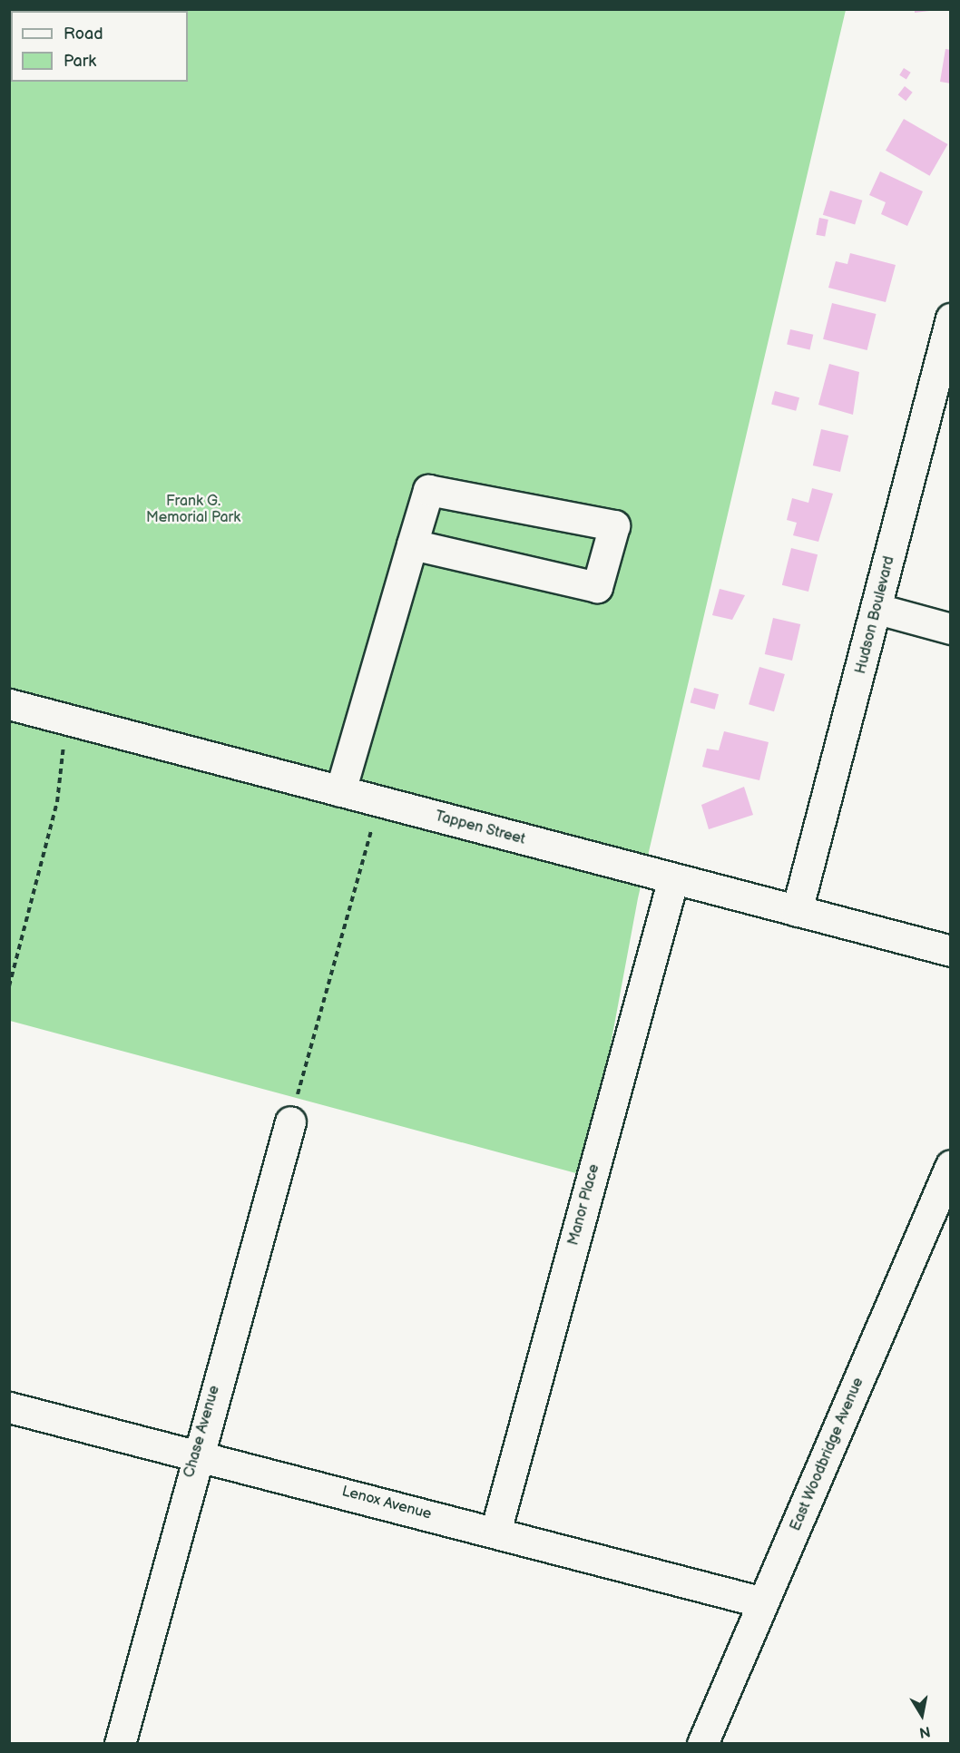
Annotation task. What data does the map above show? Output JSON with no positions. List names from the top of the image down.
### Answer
{
  "streets": {
    "street": [
      "Hudson Boulevard",
      "Tappen Street",
      "Manor Place",
      "Chase Avenue",
      "East Woodbridge Avenue",
      "Lenox Avenue"
    ]
  },
  "crossings": [
    ["Hudson Boulevard", "Tappen Street"],
    ["Tappen Street", "Manor Place"],
    ["Manor Place", "Lenox Avenue"],
    ["Chase Avenue", "Lenox Avenue"],
    ["East Woodbridge Avenue", "Lenox Avenue"]
  ],
  "parks": ["Frank G. Memorial Park"],
  "legend": ["Road", "Park"],
  "north": "bottom"
}
